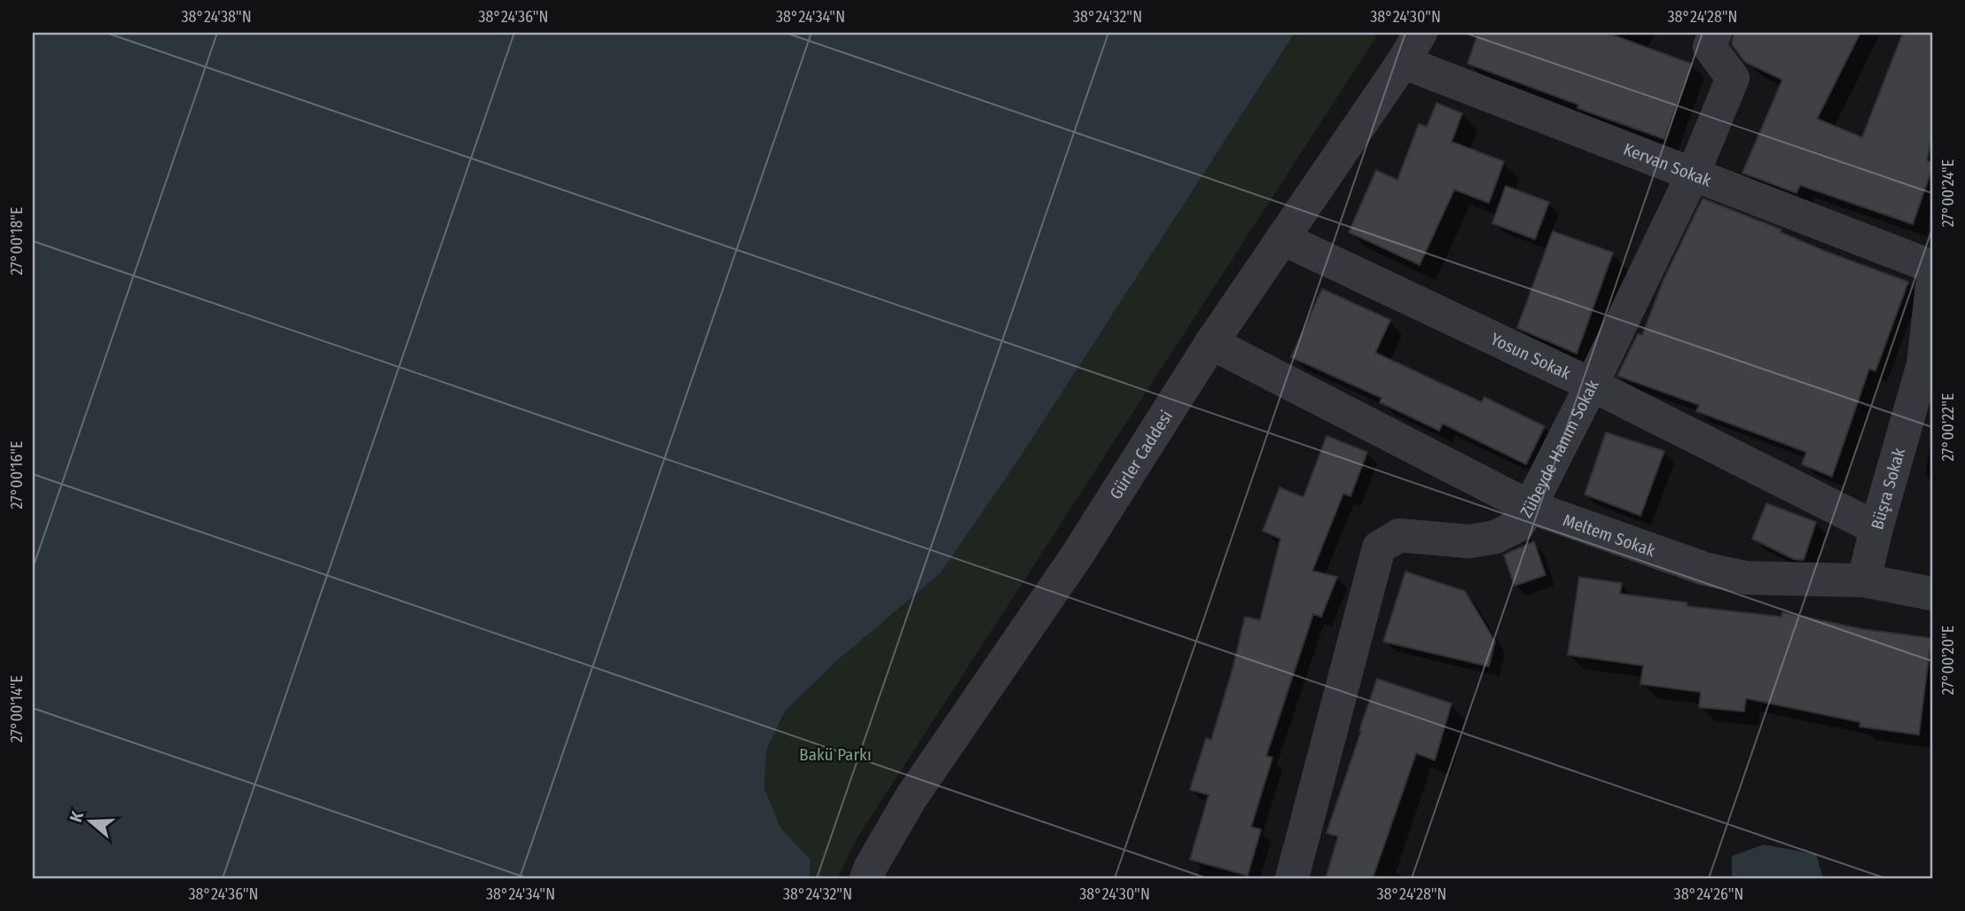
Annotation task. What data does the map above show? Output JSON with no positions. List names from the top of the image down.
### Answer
{
  "streets": {
    "street": [
      "Kervan Sokak",
      "Yosun Sokak",
      "Zübeyde Hanım Sokak",
      "Gürler Caddesi",
      "Büşra Sokak",
      "Meltem Sokak"
    ]
  },
  "crossings": [
    ["Kervan Sokak", "Zübeyde Hanım Sokak"],
    ["Kervan Sokak", "Gürler Caddesi"],
    ["Yosun Sokak", "Zübeyde Hanım Sokak"],
    ["Yosun Sokak", "Gürler Caddesi"],
    ["Yosun Sokak", "Büşra Sokak"],
    ["Zübeyde Hanım Sokak", "Meltem Sokak"],
    ["Gürler Caddesi", "Meltem Sokak"],
    ["Büşra Sokak", "Meltem Sokak"]
  ],
  "parks": ["Bakü Parkı"],
  "north": "left",
  "coordinates": [
    "38°24'38\"N",
    "38°24'36\"N",
    "38°24'34\"N",
    "38°24'32\"N",
    "38°24'30\"N",
    "38°24'28\"N",
    "27°00'24\"E",
    "27°00'18\"E",
    "27°00'22\"E",
    "27°00'16\"E",
    "27°00'20\"E",
    "27°00'14\"E",
    "38°24'26\"N"
  ]
}
